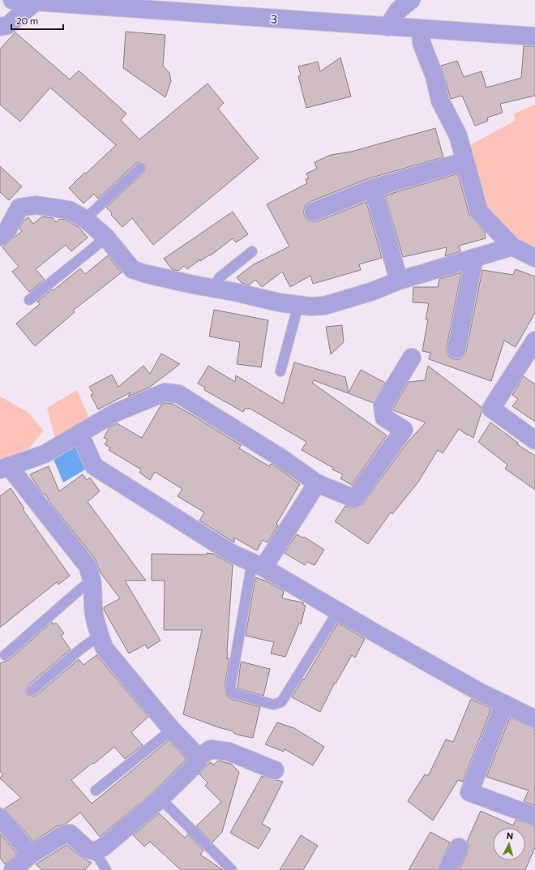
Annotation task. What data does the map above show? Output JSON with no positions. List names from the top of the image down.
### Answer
{
  "streets": {
    "street": ["3"]
  },
  "scale_bar": "20 m",
  "north": "top"
}
